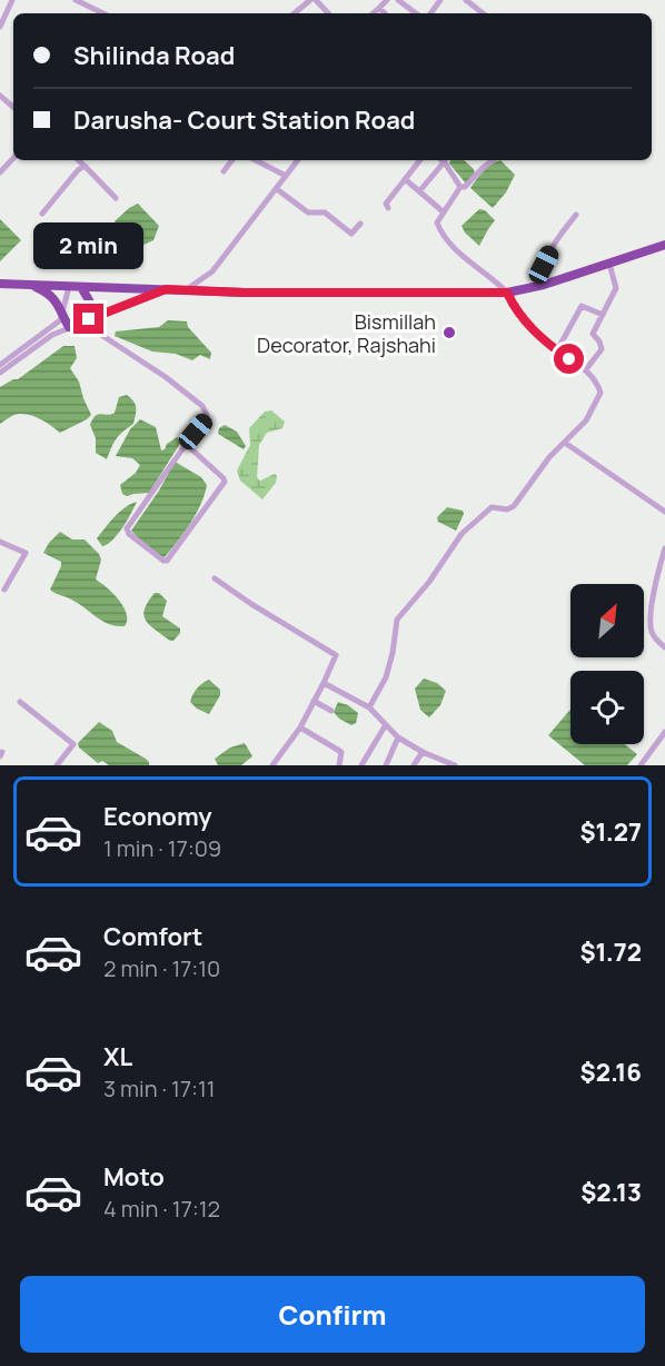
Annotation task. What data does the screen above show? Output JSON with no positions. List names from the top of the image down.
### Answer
{
  "places": ["Bismillah Decorator, Rajshahi"],
  "north": "top right",
  "page": {
    "banner": ["Shilinda Road", "Darusha- Court Station Road"],
    "bubble": "2 min",
    "list": [
      {
        "name": "Economy",
        "note": "1 min · 17:09",
        "value": "$1.27"
      },
      {
        "name": "Comfort",
        "note": "2 min · 17:10",
        "value": "$1.72"
      },
      {
        "name": "XL",
        "note": "3 min · 17:11",
        "value": "$2.16"
      },
      {
        "name": "Moto",
        "note": "4 min · 17:12",
        "value": "$2.13"
      }
    ],
    "buttons": "Confirm"
  }
}
